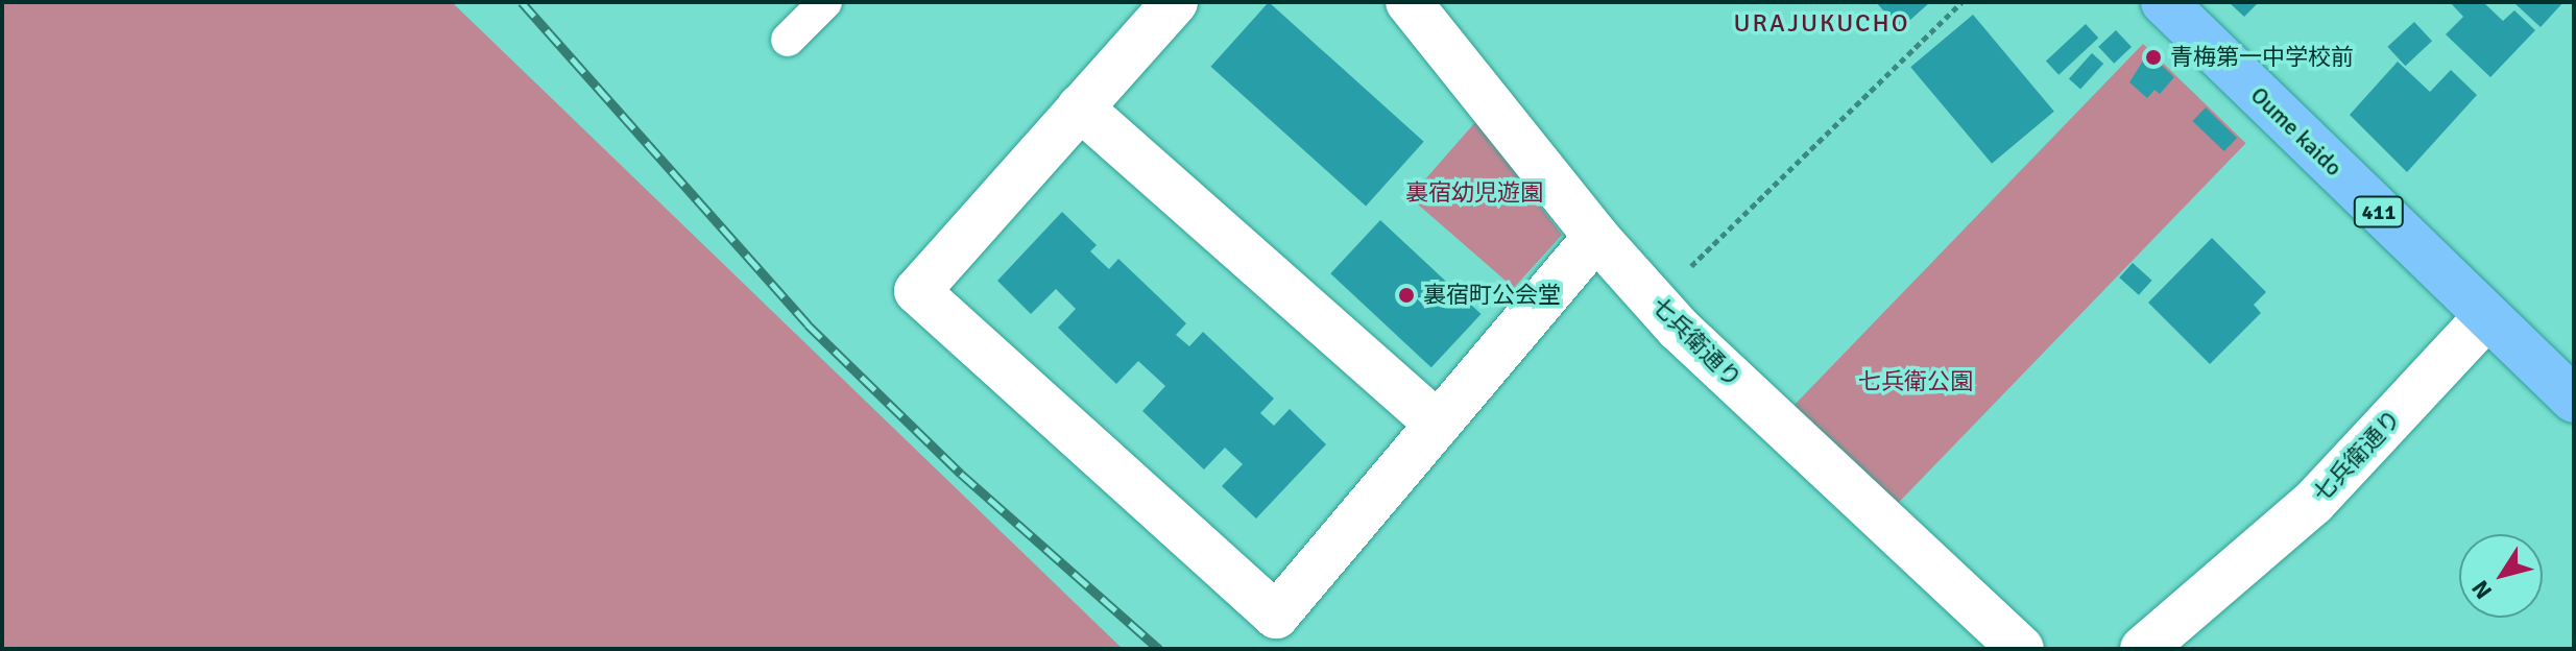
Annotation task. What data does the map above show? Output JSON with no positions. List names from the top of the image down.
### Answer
{
  "streets": {
    "highway": ["Oume kaido", "411"],
    "street": ["七兵衛通り"]
  },
  "crossings": [
    ["Oume kaido", "七兵衛通り"]
  ],
  "districts": ["URAJUKUCHO"],
  "parks": ["裏宿幼児遊園", "七兵衛公園"],
  "places": ["青梅第一中学校前", "裏宿町公会堂"],
  "north": "bottom left"
}
